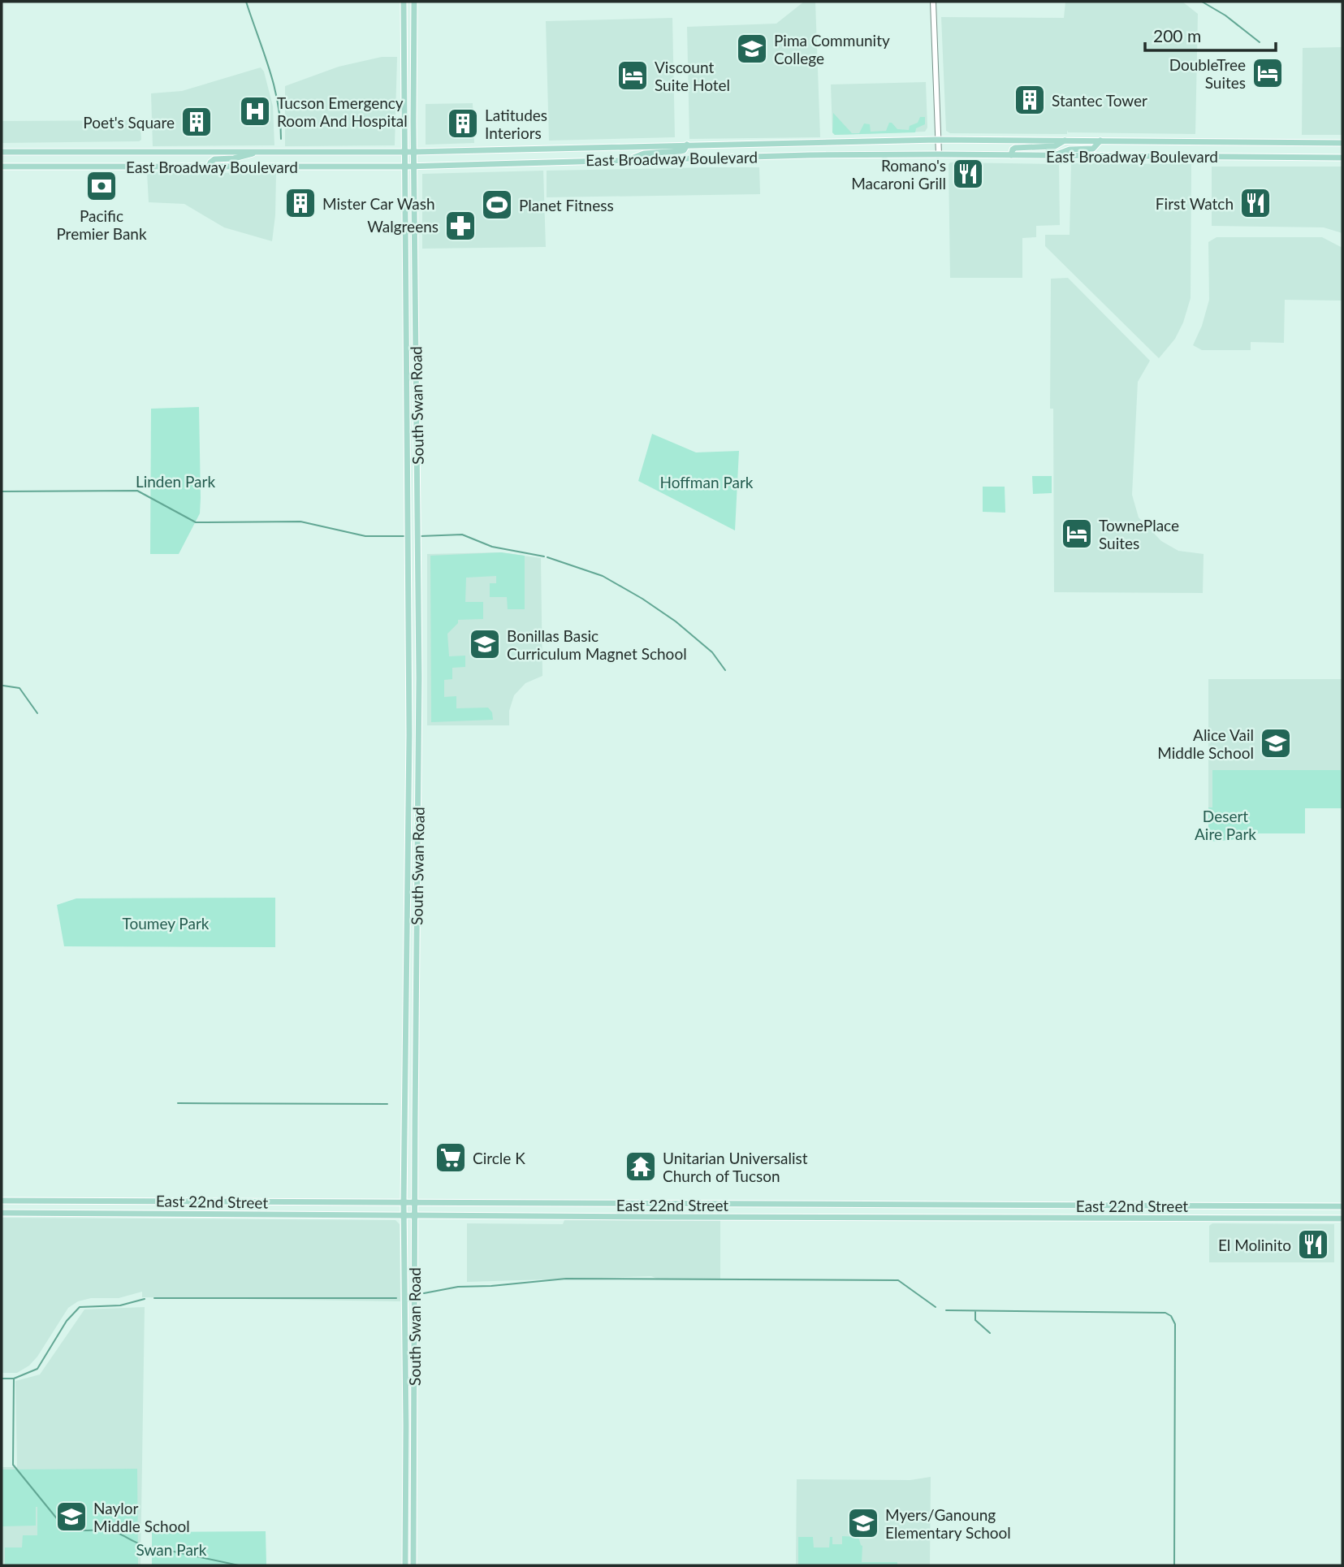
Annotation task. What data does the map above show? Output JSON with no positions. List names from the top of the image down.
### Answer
{
  "streets": {
    "main road": ["East Broadway Boulevard", "South Swan Road", "East 22nd Street"]
  },
  "crossings": [
    ["East Broadway Boulevard", "South Swan Road"],
    ["South Swan Road", "East 22nd Street"]
  ],
  "parks": [
    "Linden Park",
    "Hoffman Park",
    "Desert Aire Park",
    "Toumey Park",
    "Swan Park"
  ],
  "places": {
    "school or university": [
      "Pima Community College",
      "Bonillas Basic Curriculum Magnet School",
      "Alice Vail Middle School",
      "Naylor Middle School",
      "Myers/Ganoung Elementary School"
    ],
    "hotel": ["DoubleTree Suites", "Viscount Suite Hotel", "TownePlace Suites"],
    "building": [
      "Stantec Tower",
      "Poet's Square",
      "Latitudes Interiors",
      "Mister Car Wash"
    ],
    "hospital": ["Tucson Emergency Room And Hospital"],
    "restaurant": ["Romano's Macaroni Grill", "First Watch", "El Molinito"],
    "bank": ["Pacific Premier Bank"],
    "sports": ["Planet Fitness"],
    "pharmacy": ["Walgreens"],
    "supermarket": ["Circle K"],
    "temple": ["Unitarian Universalist Church of Tucson"]
  },
  "scale_bar": "200 m"
}
